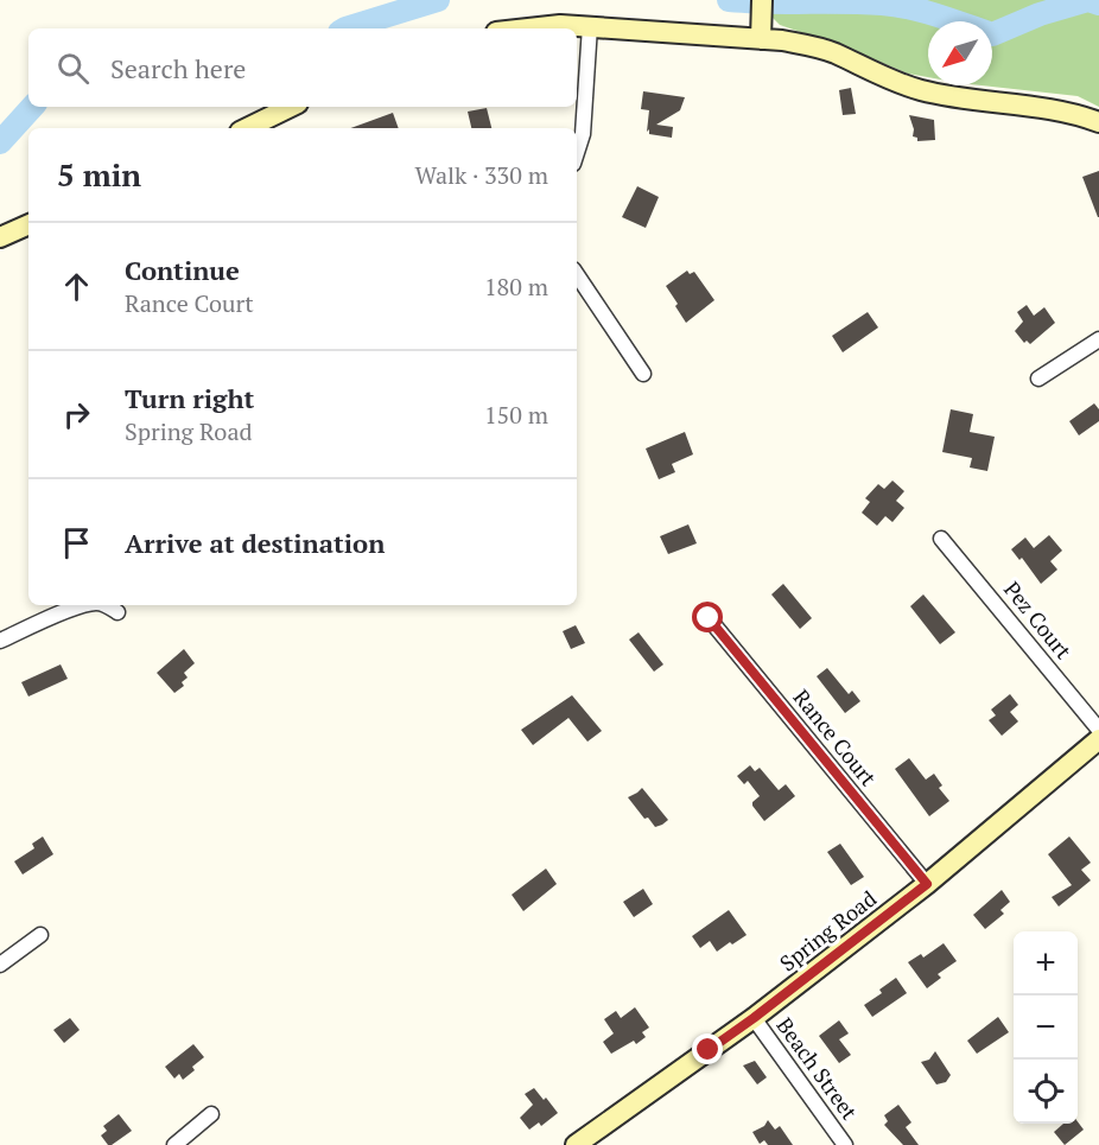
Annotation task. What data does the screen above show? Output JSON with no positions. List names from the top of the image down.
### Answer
{
  "streets": {
    "street": [
      "Pez Court",
      "Rance Court",
      "Spring Road",
      "Beach Street"
    ]
  },
  "crossings": [
    ["Rance Court", "Spring Road"],
    ["Spring Road", "Beach Street"]
  ],
  "north": "bottom left",
  "page": {
    "search": "Search here",
    "heading": ["5 min", "Walk · 330 m"],
    "list": [
      ["Continue", "Rance Court", "180 m"],
      ["Turn right", "Spring Road", "150 m"],
      "Arrive at destination"
    ],
    "map_buttons": ["+", "−"]
  }
}
